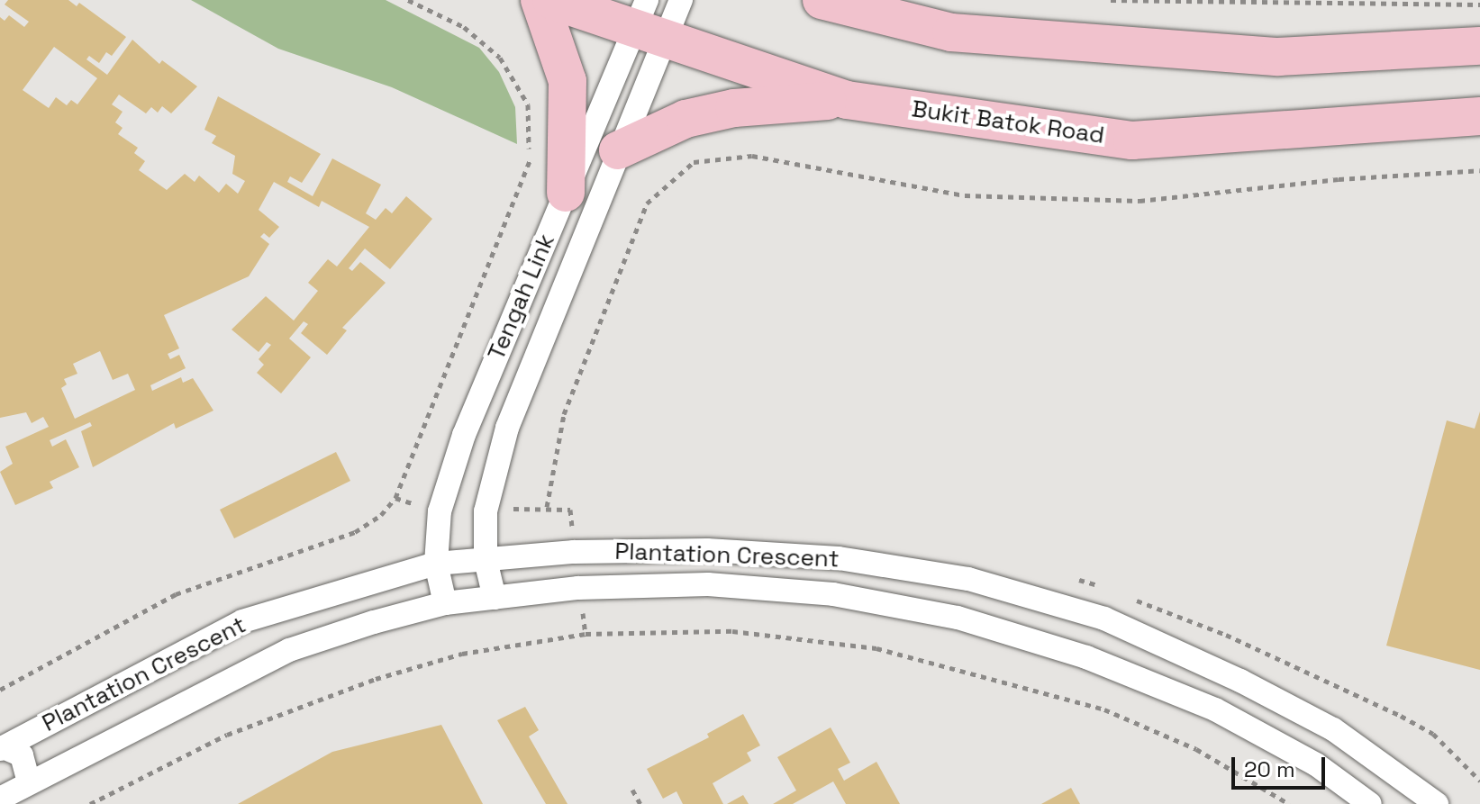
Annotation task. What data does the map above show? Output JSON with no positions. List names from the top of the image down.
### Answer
{
  "streets": {
    "main road": ["Bukit Batok Road"],
    "street": ["Tengah Link", "Plantation Crescent"]
  },
  "crossings": [
    ["Bukit Batok Road", "Tengah Link"],
    ["Tengah Link", "Plantation Crescent"]
  ],
  "scale_bar": "20 m"
}
